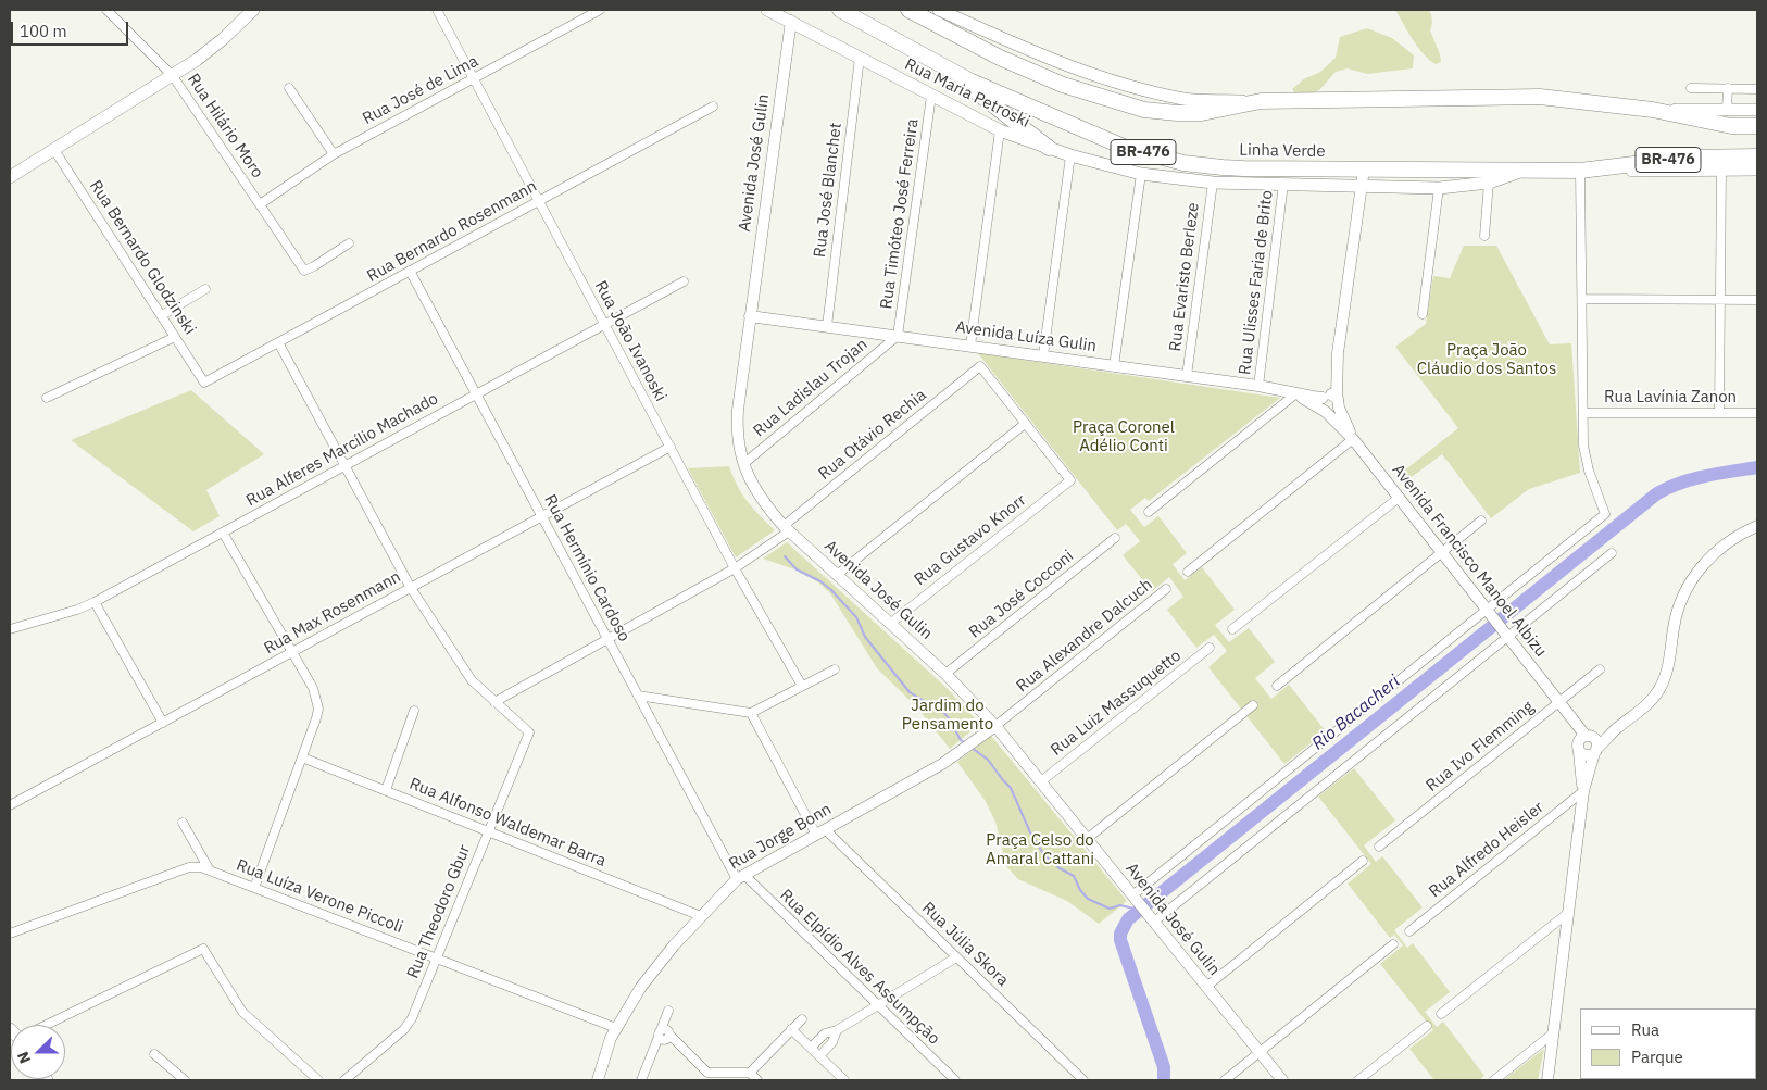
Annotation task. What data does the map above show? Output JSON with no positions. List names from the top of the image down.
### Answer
{
  "streets": {
    "highway": ["Linha Verde", "BR-476"],
    "main road": ["Rua Maria Petroski"],
    "street": [
      "Rua José de Lima",
      "Rua Hilário Moro",
      "Avenida José Gulin",
      "Rua José Blanchet",
      "Rua Timóteo José Ferreira",
      "Rua Bernardo Rosenmann",
      "Rua Bernardo Glodzinski",
      "Rua Evaristo Berleze",
      "Rua Ulisses Faria de Brito",
      "Avenida Luíza Gulin",
      "Rua João Ivanoski",
      "Rua Ladislau Trojan",
      "Rua Lavínia Zanon",
      "Rua Otávio Rechia",
      "Rua Alferes Marcílio Machado",
      "Rua Gustavo Knorr",
      "Avenida Francisco Manoel Albizu",
      "Rua Hermínio Cardoso",
      "Rua José Cocconi",
      "Rua Max Rosenmann",
      "Rua Alexandre Dalcuch",
      "Rua Luiz Massuquetto",
      "Rua Ivo Flemming",
      "Rua Alfonso Waldemar Barra",
      "Rua Jorge Bonn",
      "Rua Alfredo Heisler",
      "Rua Luíza Verone Piccoli",
      "Rua Theodoro Gbur",
      "Rua Júlia Skora",
      "Rua Elpídio Alves Assumpção"
    ]
  },
  "crossings": [
    ["Rua José de Lima", "Rua Hilário Moro"],
    ["Rua José de Lima", "Rua João Ivanoski"],
    ["Rua Maria Petroski", "Linha Verde"],
    ["Rua Maria Petroski", "Avenida José Gulin"],
    ["Rua Maria Petroski", "Rua José Blanchet"],
    ["Rua Maria Petroski", "Rua Timóteo José Ferreira"],
    ["Rua Maria Petroski", "Rua Evaristo Berleze"],
    ["Rua Maria Petroski", "Rua Ulisses Faria de Brito"],
    ["Rua Maria Petroski", "Avenida Francisco Manoel Albizu"],
    ["Linha Verde", "Avenida Francisco Manoel Albizu"],
    ["Avenida José Gulin", "Avenida Luíza Gulin"],
    ["Avenida José Gulin", "Rua Ladislau Trojan"],
    ["Avenida José Gulin", "Rua Otávio Rechia"],
    ["Avenida José Gulin", "Rua Gustavo Knorr"],
    ["Avenida José Gulin", "Rua José Cocconi"],
    ["Avenida José Gulin", "Rua Alexandre Dalcuch"],
    ["Avenida José Gulin", "Rua Luiz Massuquetto"],
    ["Avenida José Gulin", "Rua Jorge Bonn"],
    ["Rua José Blanchet", "Avenida Luíza Gulin"],
    ["Rua Timóteo José Ferreira", "Avenida Luíza Gulin"],
    ["Rua Timóteo José Ferreira", "Rua Ladislau Trojan"],
    ["Rua Bernardo Rosenmann", "Rua Bernardo Glodzinski"],
    ["Rua Bernardo Rosenmann", "Rua João Ivanoski"],
    ["Rua Bernardo Rosenmann", "Rua Hermínio Cardoso"],
    ["Rua Evaristo Berleze", "Avenida Luíza Gulin"],
    ["Rua Ulisses Faria de Brito", "Avenida Luíza Gulin"],
    ["Avenida Luíza Gulin", "Rua Ladislau Trojan"],
    ["Avenida Luíza Gulin", "Avenida Francisco Manoel Albizu"],
    ["Rua João Ivanoski", "Rua Otávio Rechia"],
    ["Rua João Ivanoski", "Rua Alferes Marcílio Machado"],
    ["Rua João Ivanoski", "Rua Max Rosenmann"],
    ["Rua Otávio Rechia", "Rua Gustavo Knorr"],
    ["Rua Otávio Rechia", "Rua Hermínio Cardoso"],
    ["Rua Otávio Rechia", "Rua Theodoro Gbur"],
    ["Rua Alferes Marcílio Machado", "Rua Hermínio Cardoso"],
    ["Avenida Francisco Manoel Albizu", "Rua Ivo Flemming"],
    ["Rua Hermínio Cardoso", "Rua Max Rosenmann"],
    ["Rua Hermínio Cardoso", "Rua Jorge Bonn"],
    ["Rua Hermínio Cardoso", "Rua Elpídio Alves Assumpção"],
    ["Rua Alexandre Dalcuch", "Rua Jorge Bonn"],
    ["Rua Alfonso Waldemar Barra", "Rua Jorge Bonn"],
    ["Rua Alfonso Waldemar Barra", "Rua Theodoro Gbur"],
    ["Rua Jorge Bonn", "Rua Luíza Verone Piccoli"],
    ["Rua Jorge Bonn", "Rua Júlia Skora"],
    ["Rua Jorge Bonn", "Rua Elpídio Alves Assumpção"],
    ["Rua Luíza Verone Piccoli", "Rua Theodoro Gbur"]
  ],
  "water": ["Rio Bacacheri"],
  "parks": [
    "Praça João Cláudio dos Santos",
    "Praça Coronel Adélio Conti",
    "Jardim do Pensamento",
    "Praça Celso do Amaral Cattani"
  ],
  "legend": ["Rua", "Parque"],
  "scale_bar": "100 m",
  "north": "left"
}
